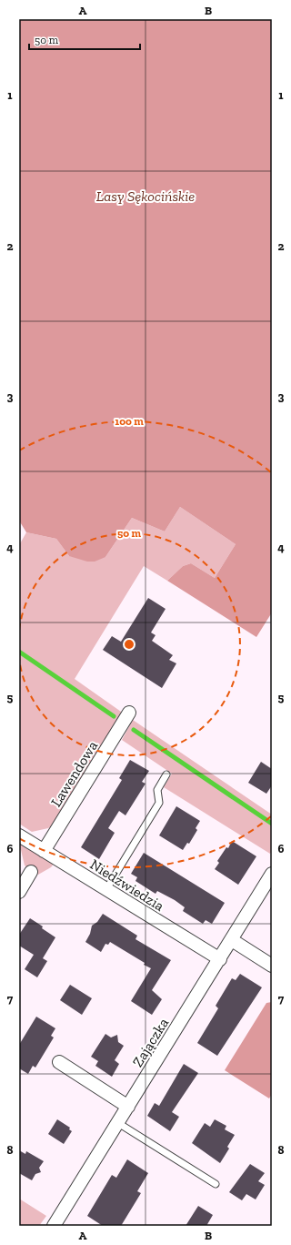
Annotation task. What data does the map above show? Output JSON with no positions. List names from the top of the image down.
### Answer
{
  "streets": {
    "street": ["Lawendowa", "Niedźwiedzia", "Zajączka"]
  },
  "crossings": [
    ["Lawendowa", "Niedźwiedzia"],
    ["Niedźwiedzia", "Zajączka"]
  ],
  "parks": ["Lasy Sękocińskie"],
  "scale_bar": "50 m",
  "grid": {
    "columns": ["A", "B"],
    "rows": [
      "1",
      "2",
      "3",
      "4",
      "5",
      "6",
      "7",
      "8"
    ]
  },
  "rings": ["100 m", "50 m"]
}
